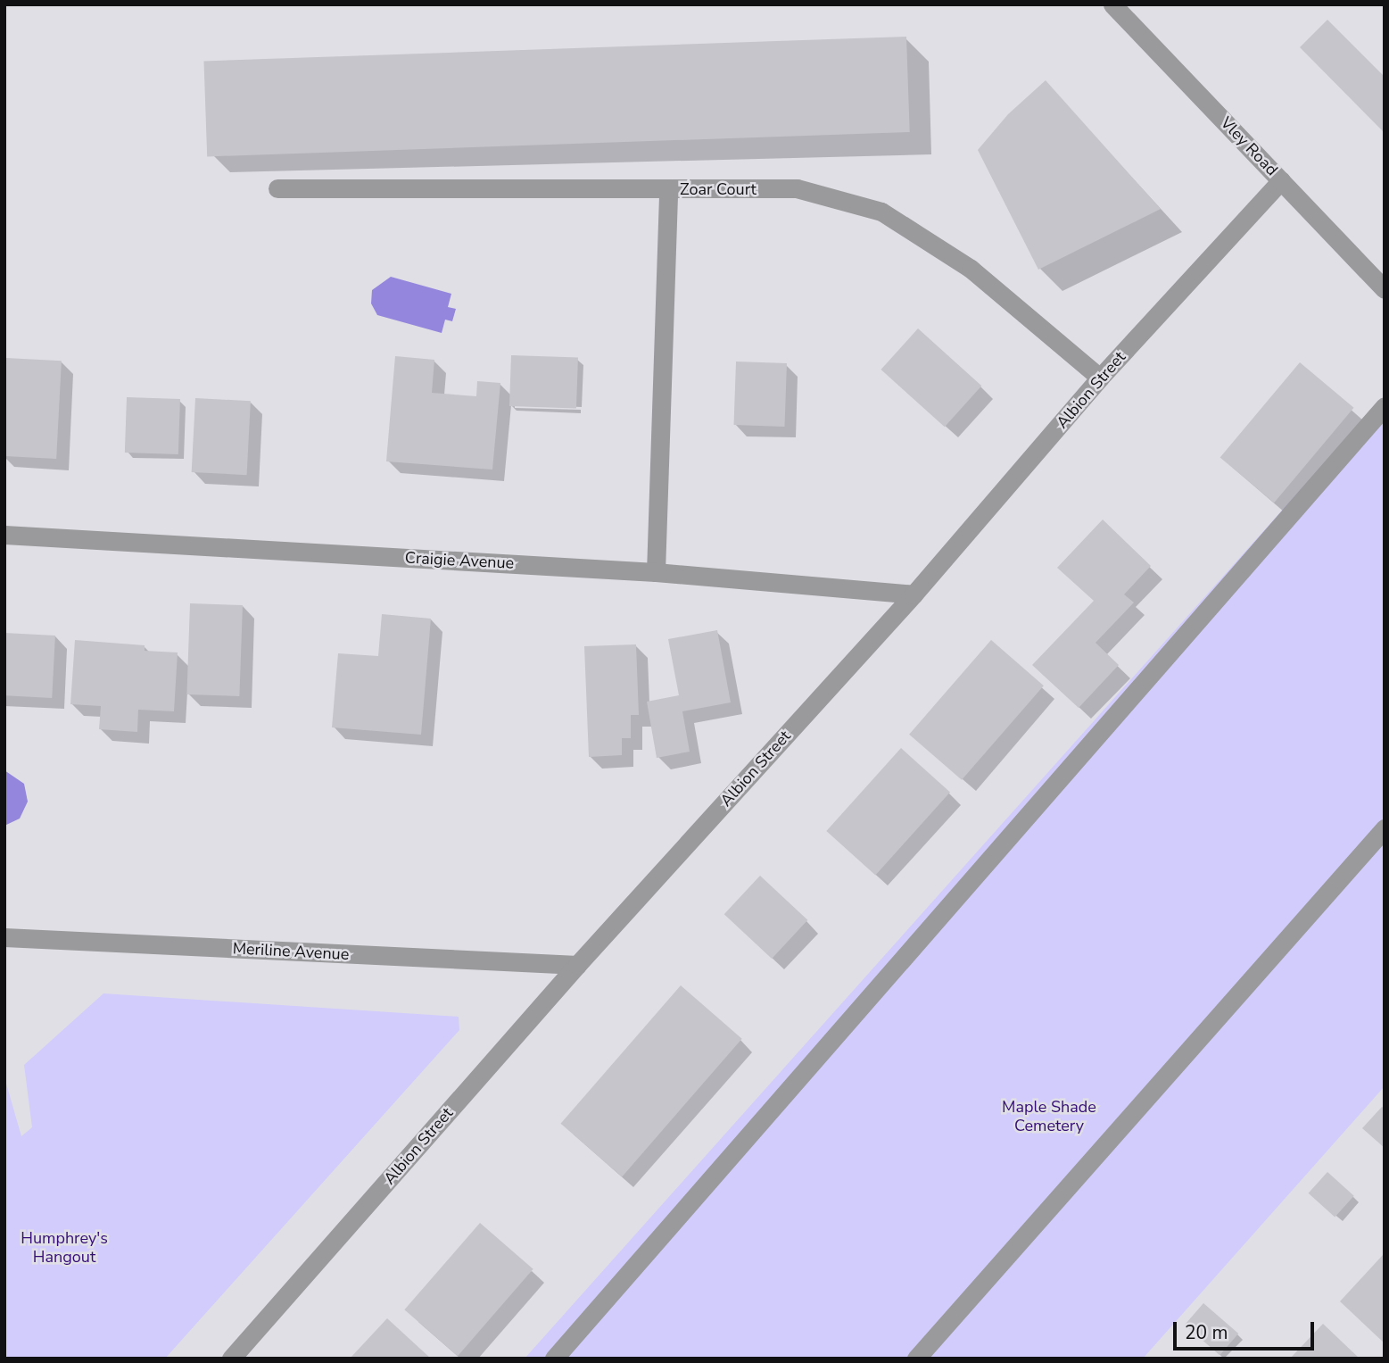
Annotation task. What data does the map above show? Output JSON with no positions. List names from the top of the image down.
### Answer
{
  "streets": {
    "street": [
      "Vley Road",
      "Zoar Court",
      "Albion Street",
      "Craigie Avenue",
      "Meriline Avenue"
    ]
  },
  "crossings": [
    ["Vley Road", "Albion Street"],
    ["Zoar Court", "Albion Street"],
    ["Albion Street", "Craigie Avenue"],
    ["Albion Street", "Meriline Avenue"]
  ],
  "parks": ["Maple Shade Cemetery", "Humphrey's Hangout"],
  "scale_bar": "20 m"
}
